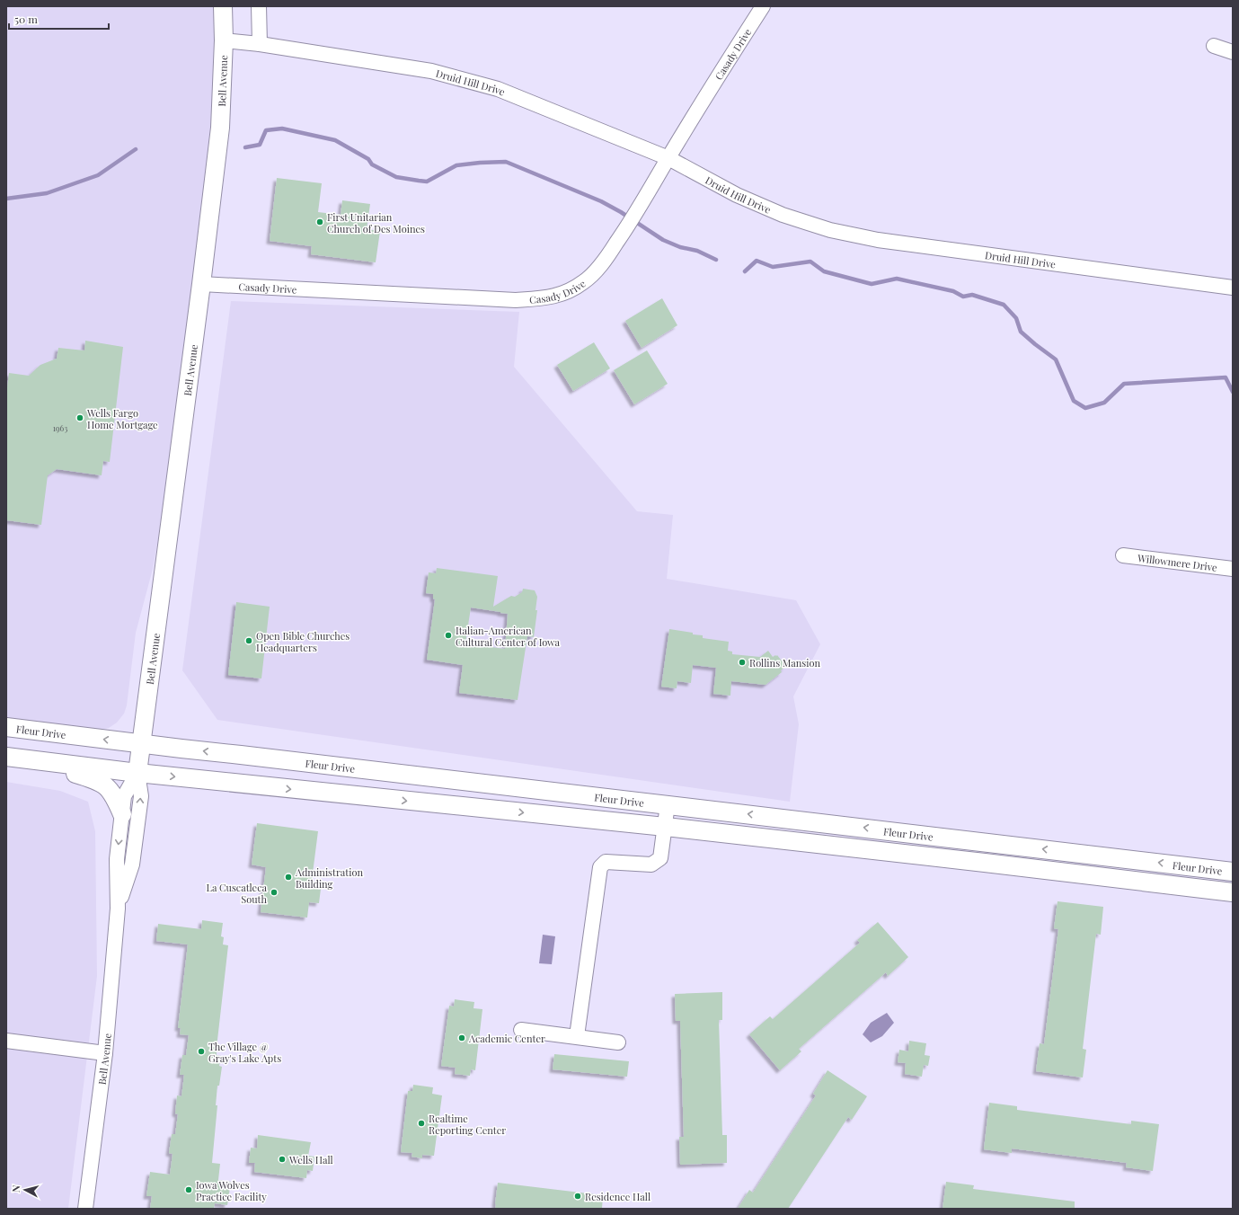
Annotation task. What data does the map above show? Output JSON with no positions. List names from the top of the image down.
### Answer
{
  "streets": {
    "main road": ["Bell Avenue", "Fleur Drive"],
    "street": ["Casady Drive", "Druid Hill Drive", "Willowmere Drive"]
  },
  "crossings": [
    ["Casady Drive", "Bell Avenue"],
    ["Casady Drive", "Druid Hill Drive"],
    ["Bell Avenue", "Druid Hill Drive"],
    ["Bell Avenue", "Fleur Drive"]
  ],
  "places": [
    "First Unitarian Church of Des Moines",
    "Wells Fargo Home Mortgage",
    "Italian-American Cultural Center of Iowa",
    "Open Bible Churches Headquarters",
    "Rollins Mansion",
    "Administration Building",
    "La Cuscatleca South",
    "Academic Center",
    "The Village @ Gray's Lake Apts",
    "Realtime Reporting Center",
    "Wells Hall",
    "Iowa Wolves Practice Facility",
    "Residence Hall"
  ],
  "house_numbers": ["1963"],
  "scale_bar": "50 m",
  "north": "left"
}
